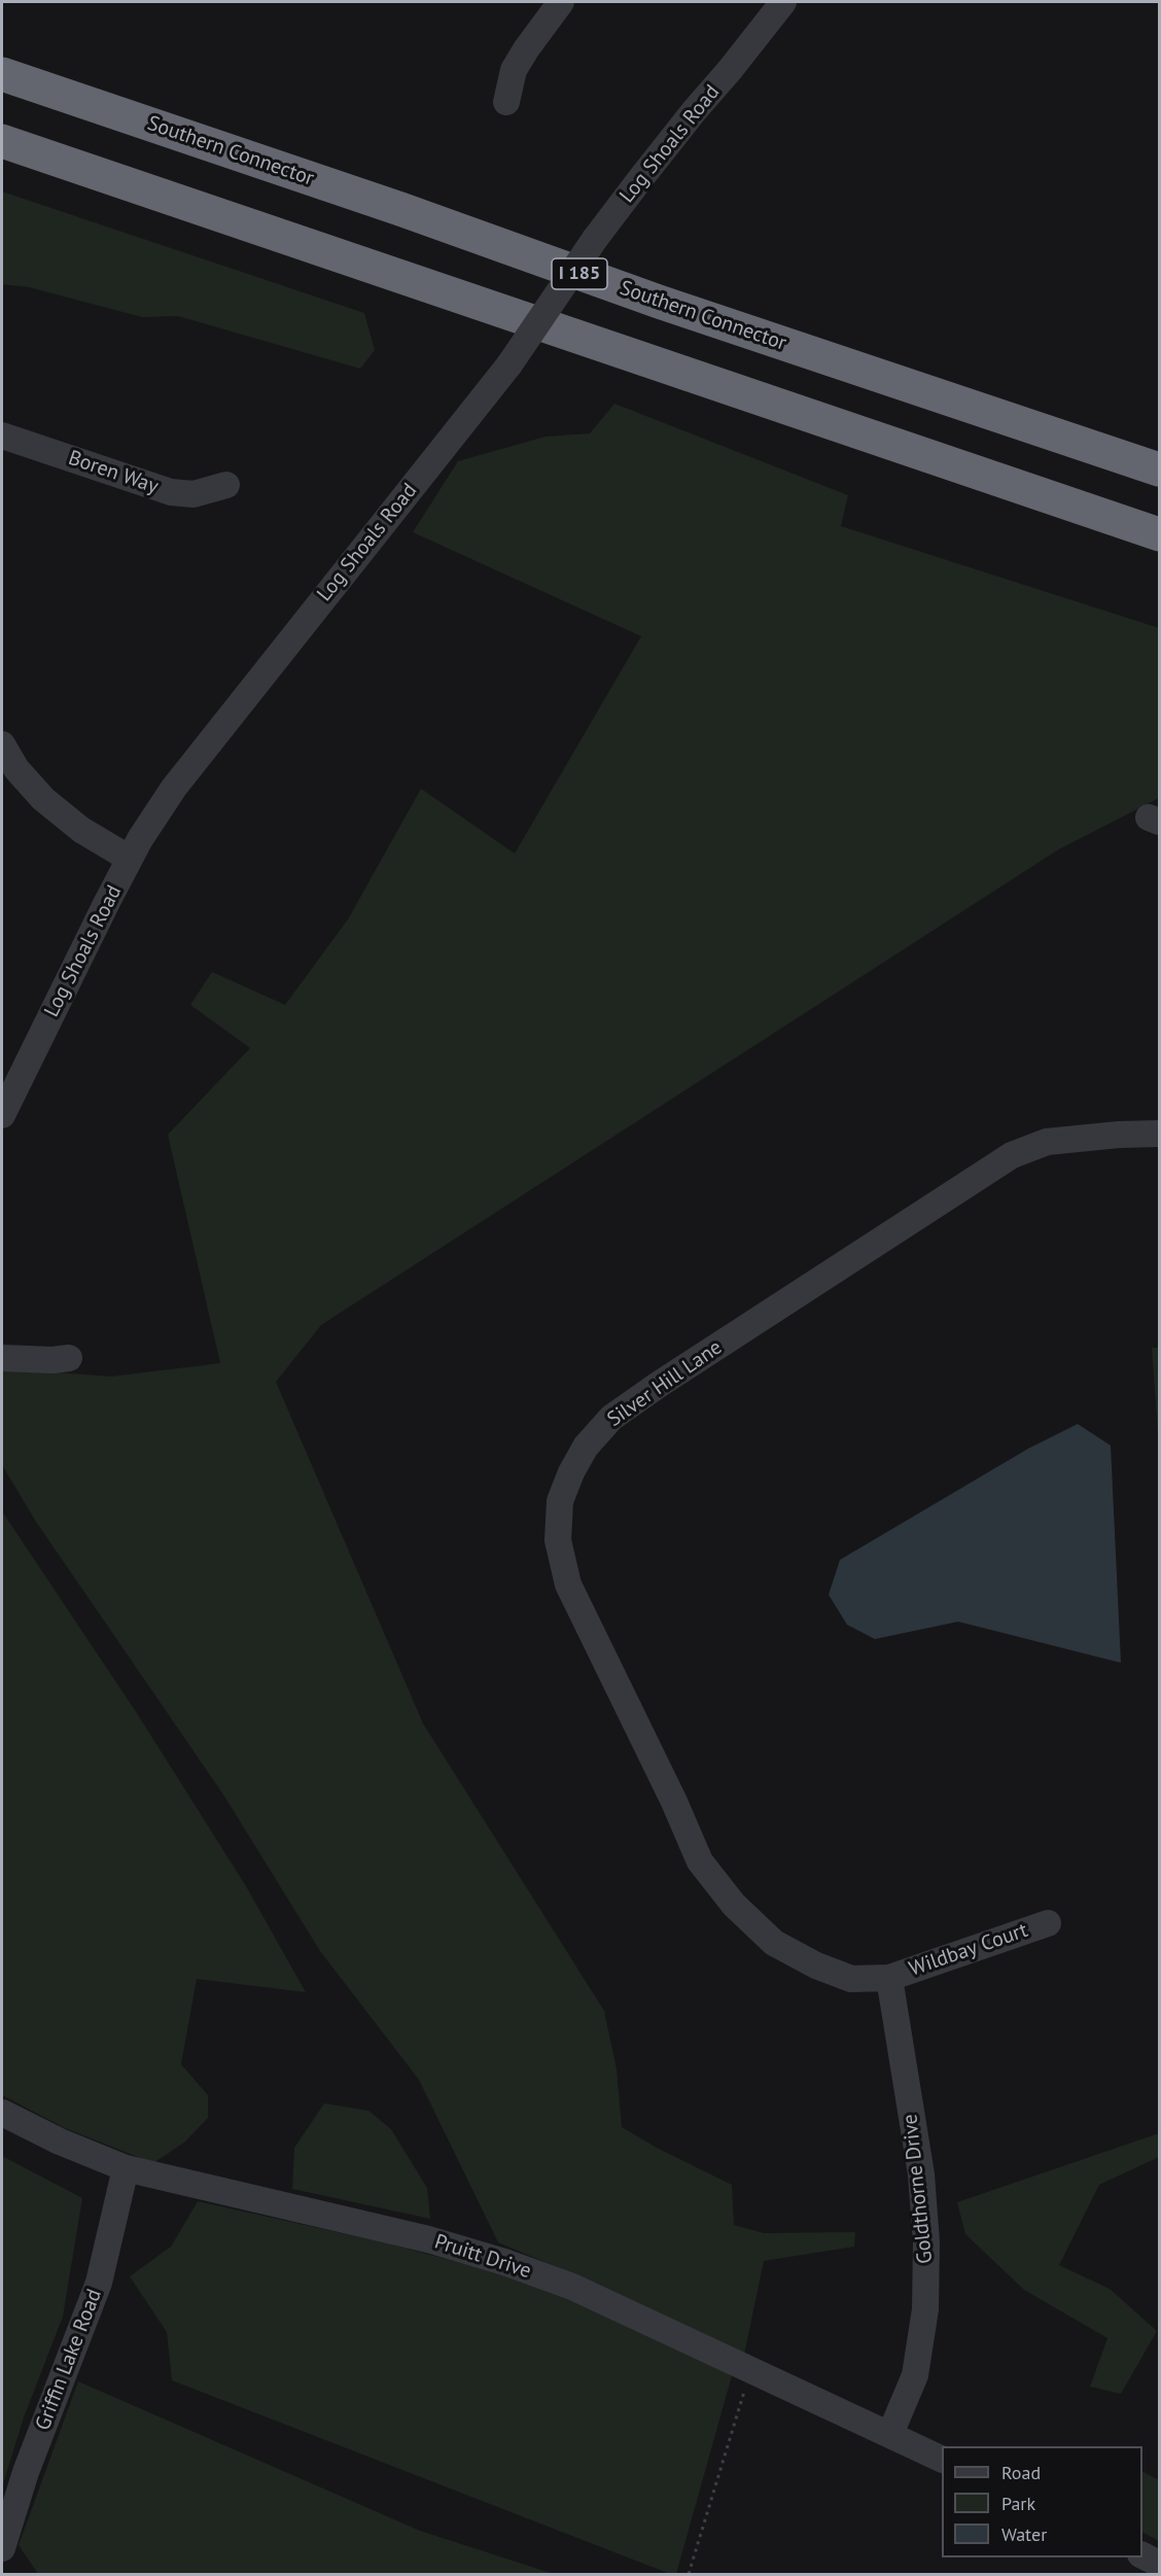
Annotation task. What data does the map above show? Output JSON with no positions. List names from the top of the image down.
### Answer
{
  "streets": {
    "highway": ["Southern Connector", "I 185"],
    "street": [
      "Log Shoals Road",
      "Boren Way",
      "Silver Hill Lane",
      "Wildbay Court",
      "Goldthorne Drive",
      "Pruitt Drive",
      "Griffin Lake Road"
    ]
  },
  "crossings": [
    ["Silver Hill Lane", "Wildbay Court"],
    ["Silver Hill Lane", "Goldthorne Drive"],
    ["Wildbay Court", "Goldthorne Drive"],
    ["Goldthorne Drive", "Pruitt Drive"],
    ["Pruitt Drive", "Griffin Lake Road"]
  ],
  "legend": ["Road", "Park", "Water"]
}
